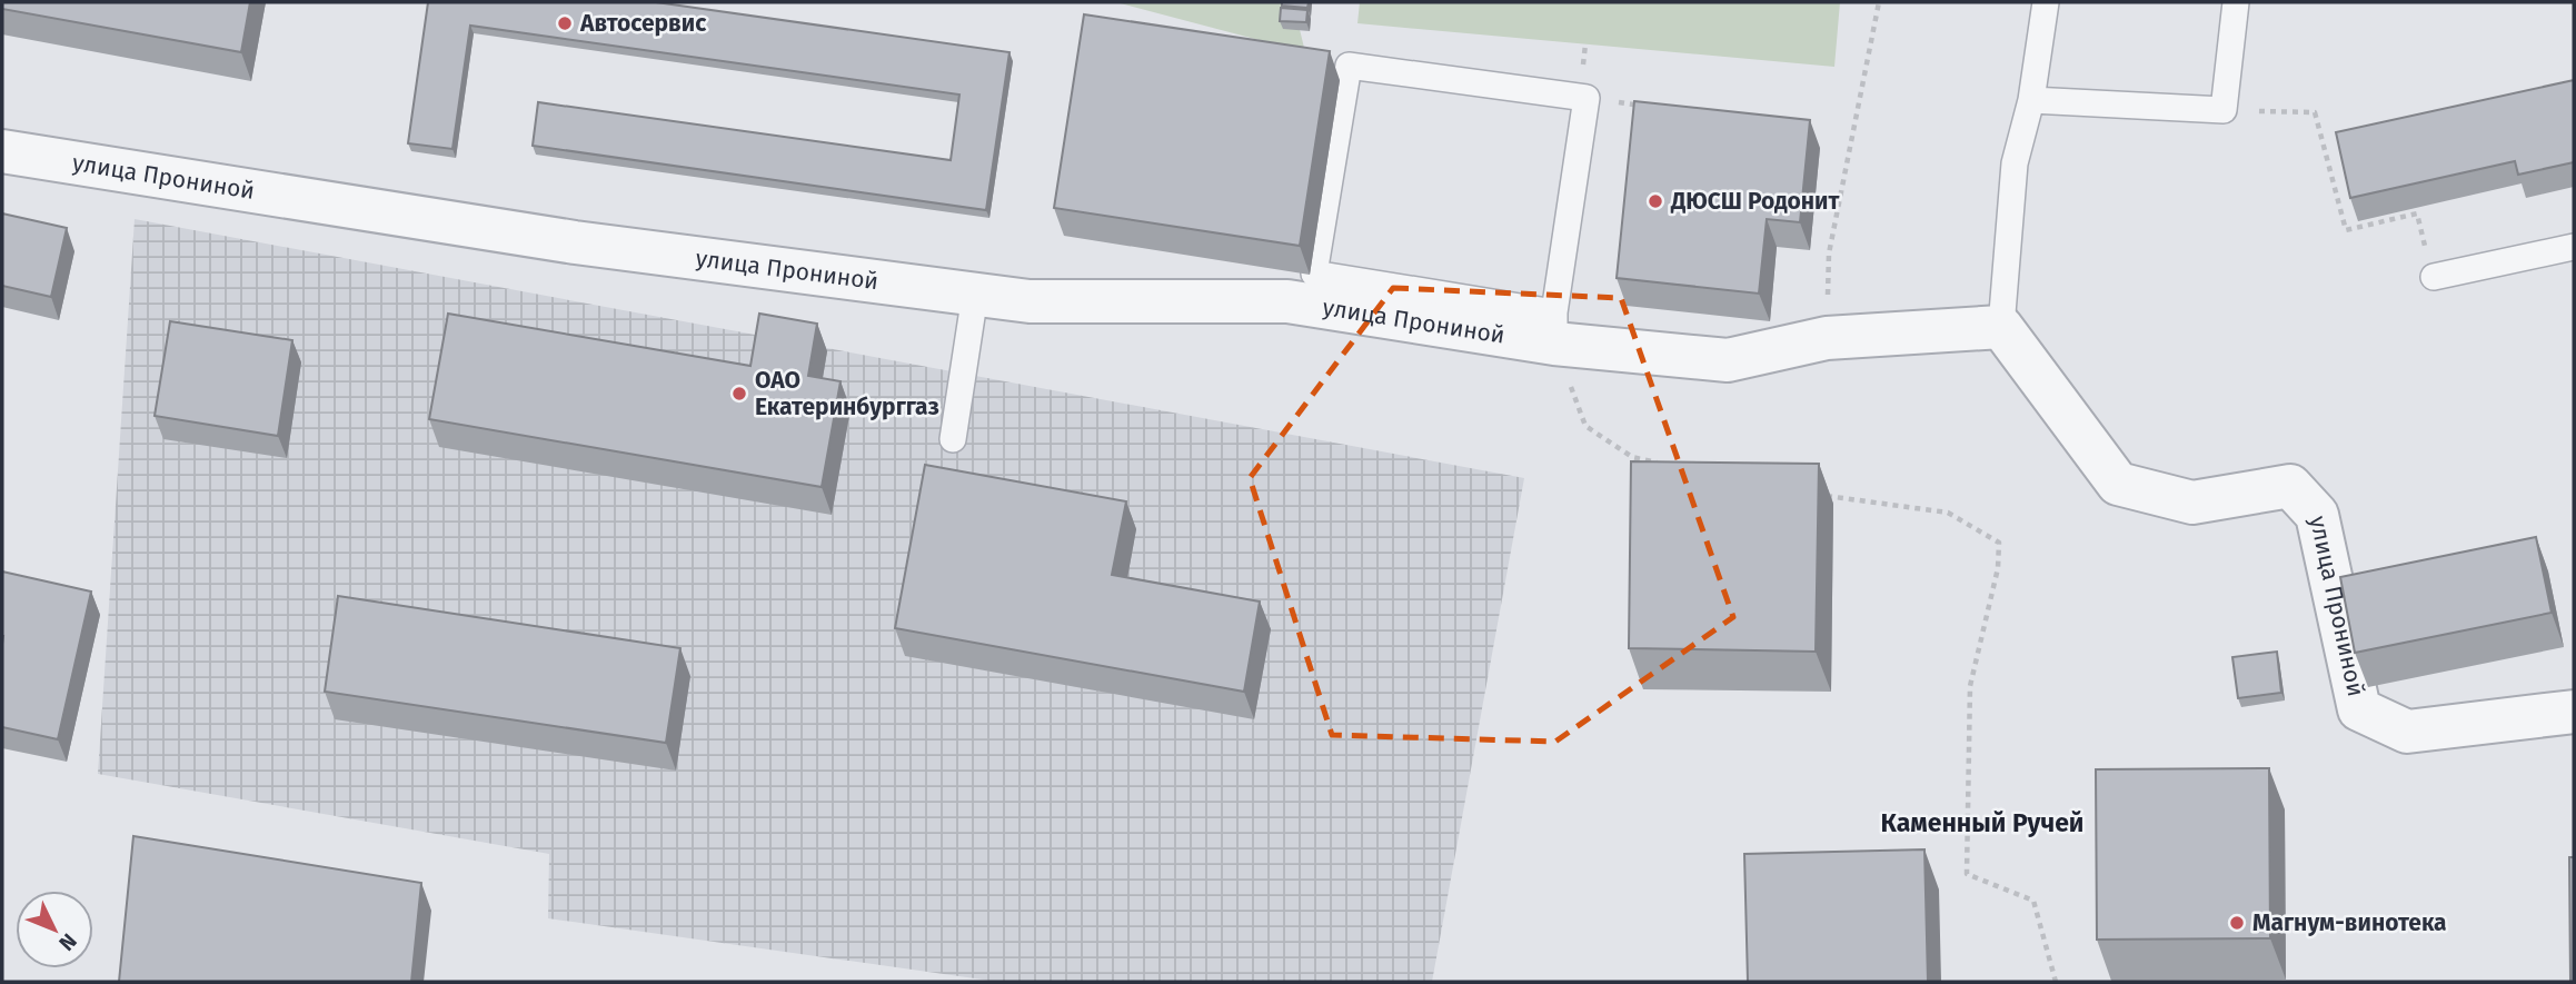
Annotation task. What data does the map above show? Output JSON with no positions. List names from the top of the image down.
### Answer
{
  "streets": {
    "street": ["улица Прониной"]
  },
  "districts": ["Каменный Ручей"],
  "places": [
    "Автосервис",
    "ДЮСШ Родонит",
    "ОАО Екатеринбурггаз",
    "Магнум-винотека"
  ],
  "north": "bottom right"
}
